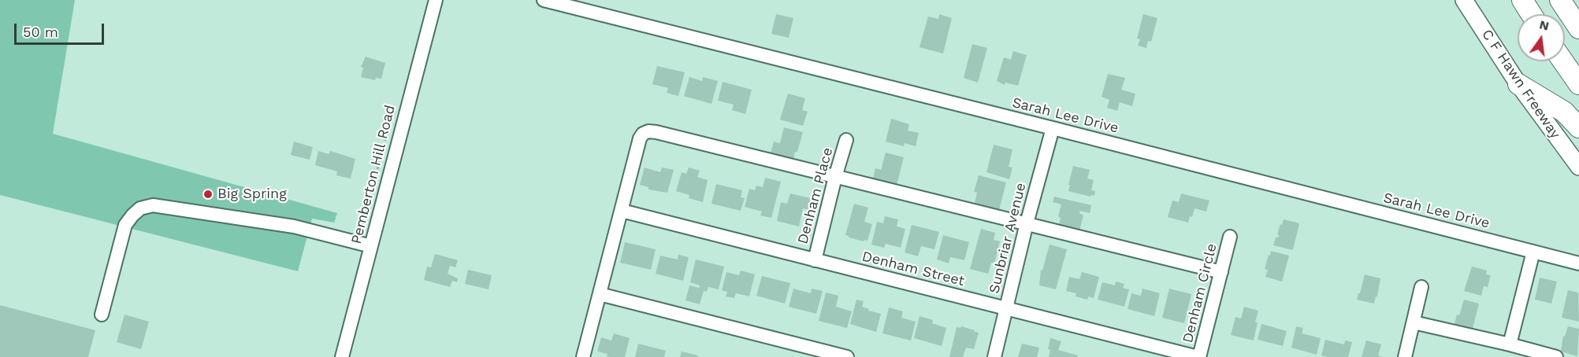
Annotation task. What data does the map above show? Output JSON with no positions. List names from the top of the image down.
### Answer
{
  "streets": {
    "main road": ["C F Hawn Freeway"],
    "street": [
      "Sarah Lee Drive",
      "Pemberton Hill Road",
      "Denham Place",
      "Sunbriar Avenue",
      "Denham Street",
      "Denham Circle"
    ]
  },
  "crossings": [
    ["Sarah Lee Drive", "Sunbriar Avenue"],
    ["Denham Place", "Denham Street"],
    ["Sunbriar Avenue", "Denham Street"],
    ["Denham Street", "Denham Circle"]
  ],
  "places": ["Big Spring"],
  "scale_bar": "50 m",
  "north": "top"
}
